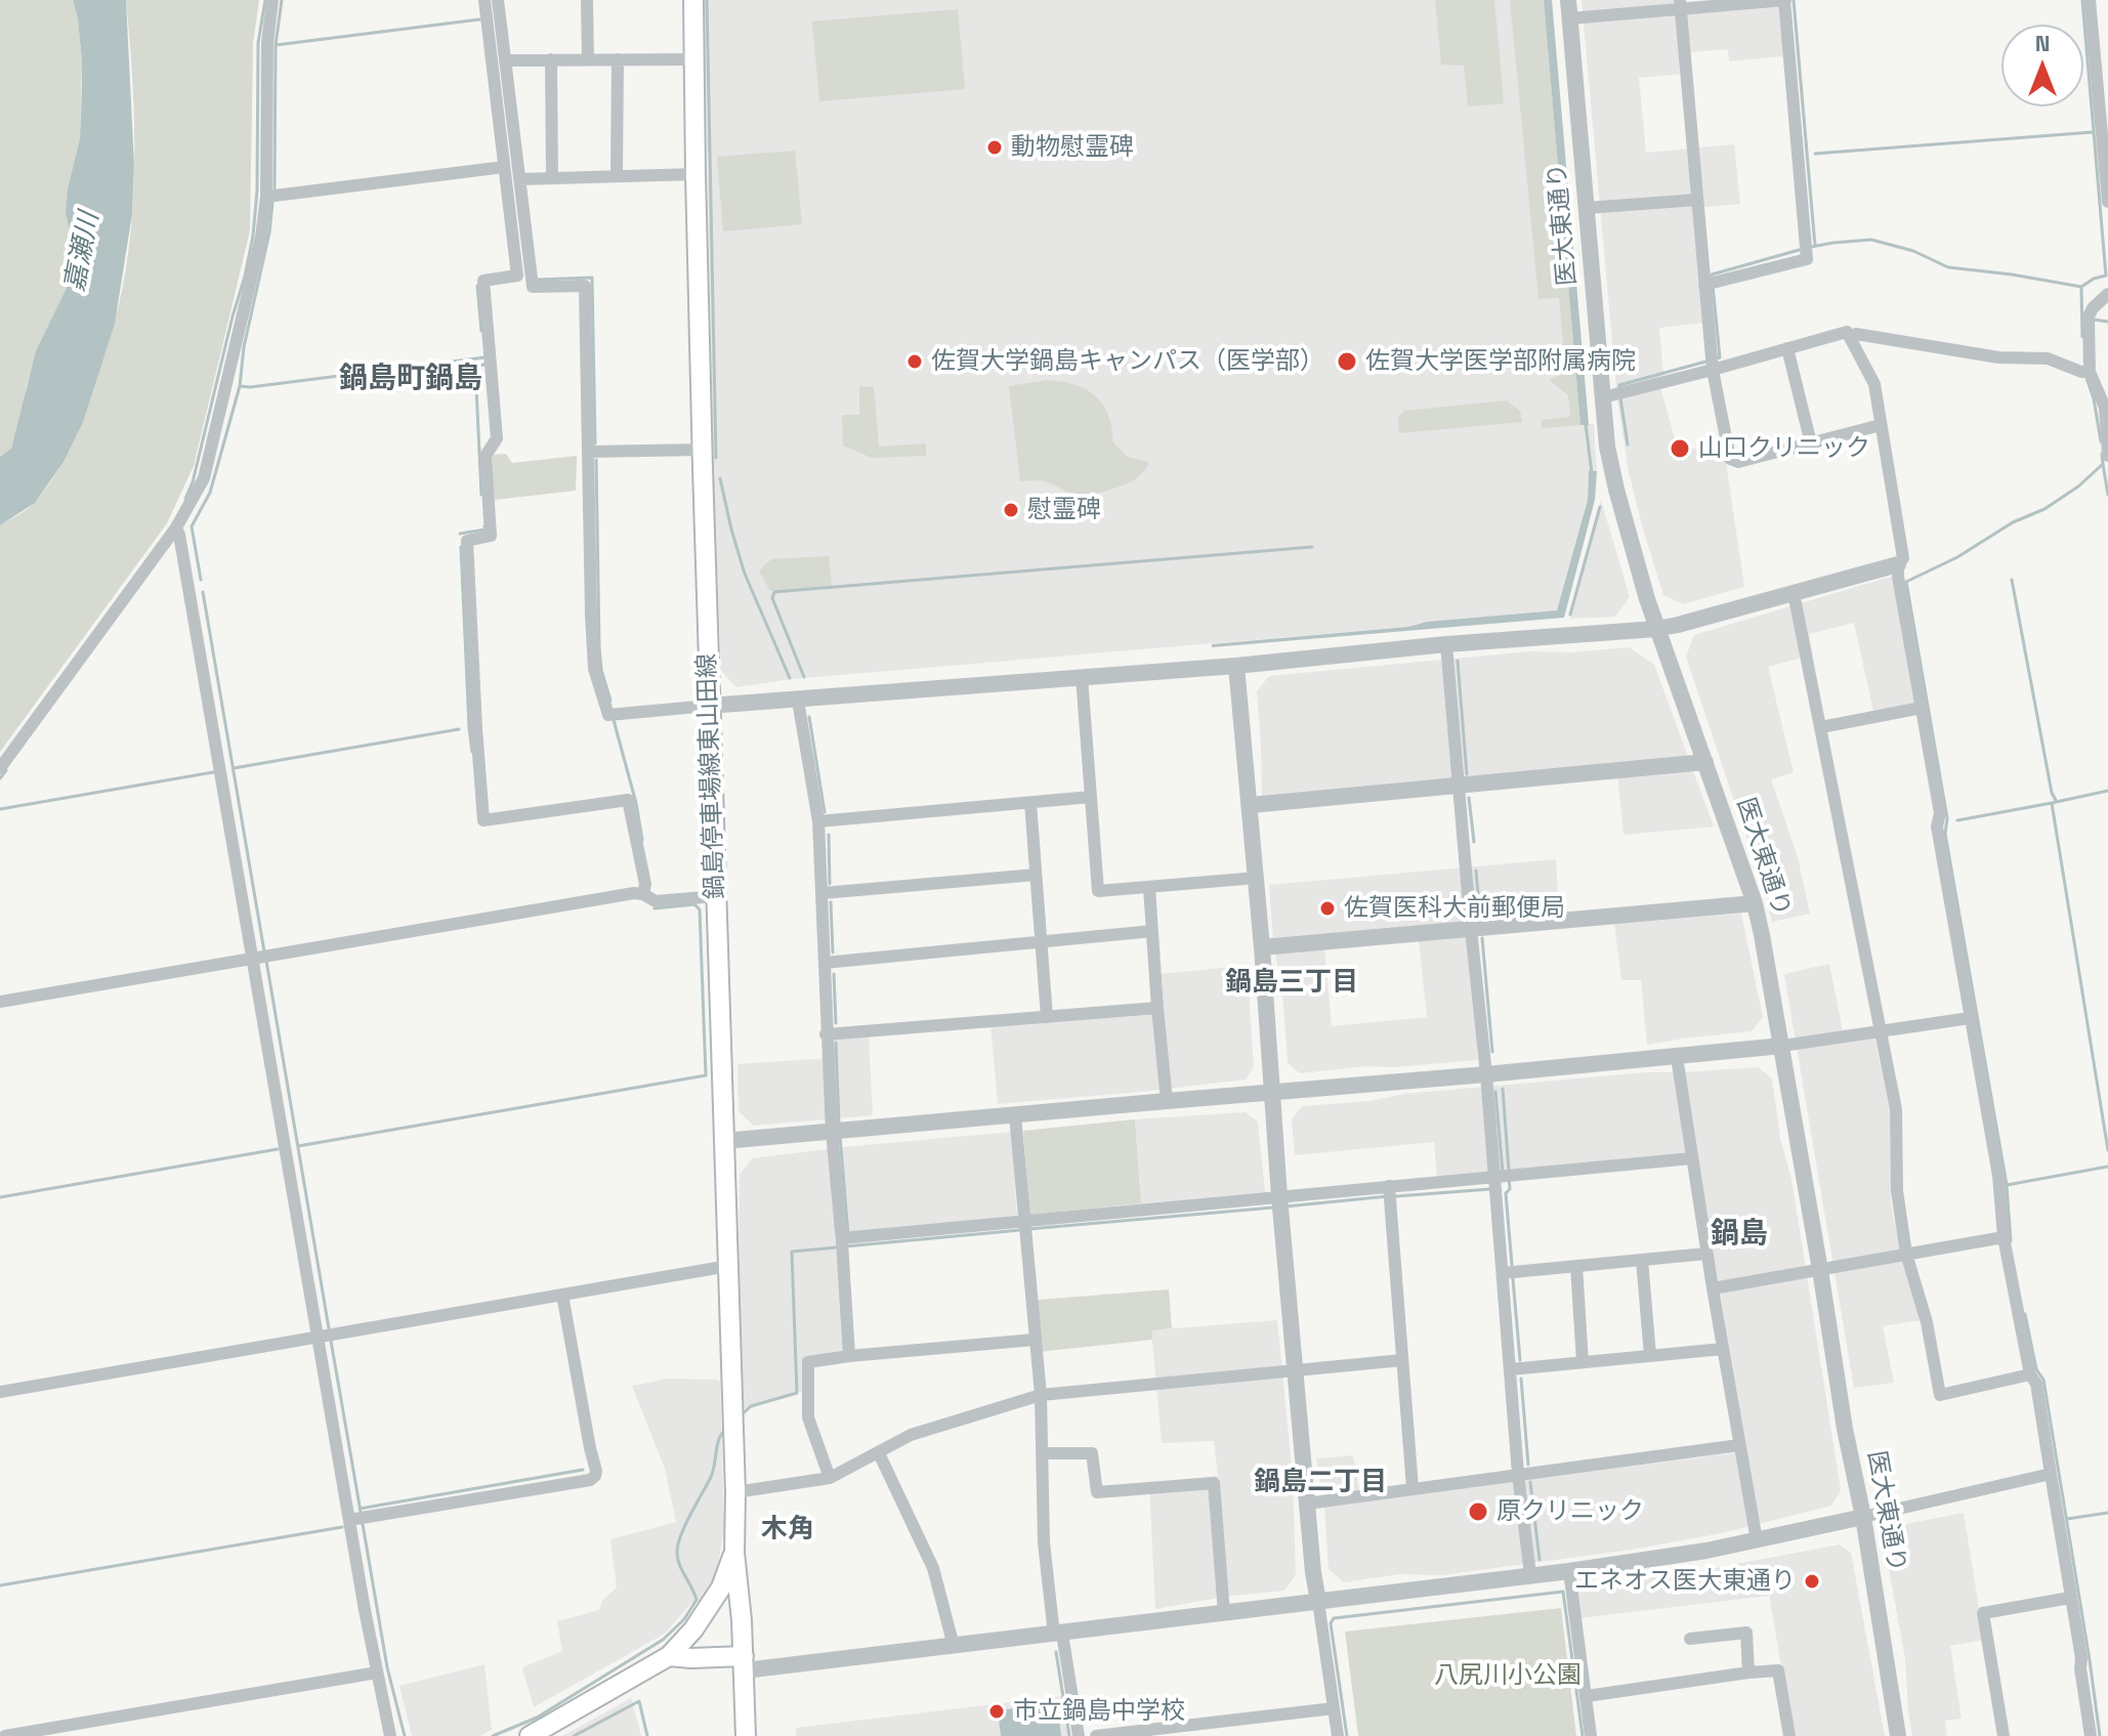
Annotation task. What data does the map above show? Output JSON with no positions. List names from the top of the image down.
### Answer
{
  "streets": {
    "main road": ["鍋島停車場線東山田線"],
    "street": ["医大東通り"]
  },
  "districts": [
    "鍋島町鍋島",
    "鍋島三丁目",
    "鍋島",
    "鍋島二丁目",
    "木角"
  ],
  "water": ["嘉瀬川"],
  "parks": ["八尻川小公園"],
  "places": [
    "動物慰霊碑",
    "佐賀大学鍋島キャンパス（医学部）",
    "佐賀大学医学部附属病院",
    "山口クリニック",
    "慰霊碑",
    "佐賀医科大前郵便局",
    "原クリニック",
    "エネオス医大東通り",
    "市立鍋島中学校"
  ],
  "north": "top"
}
